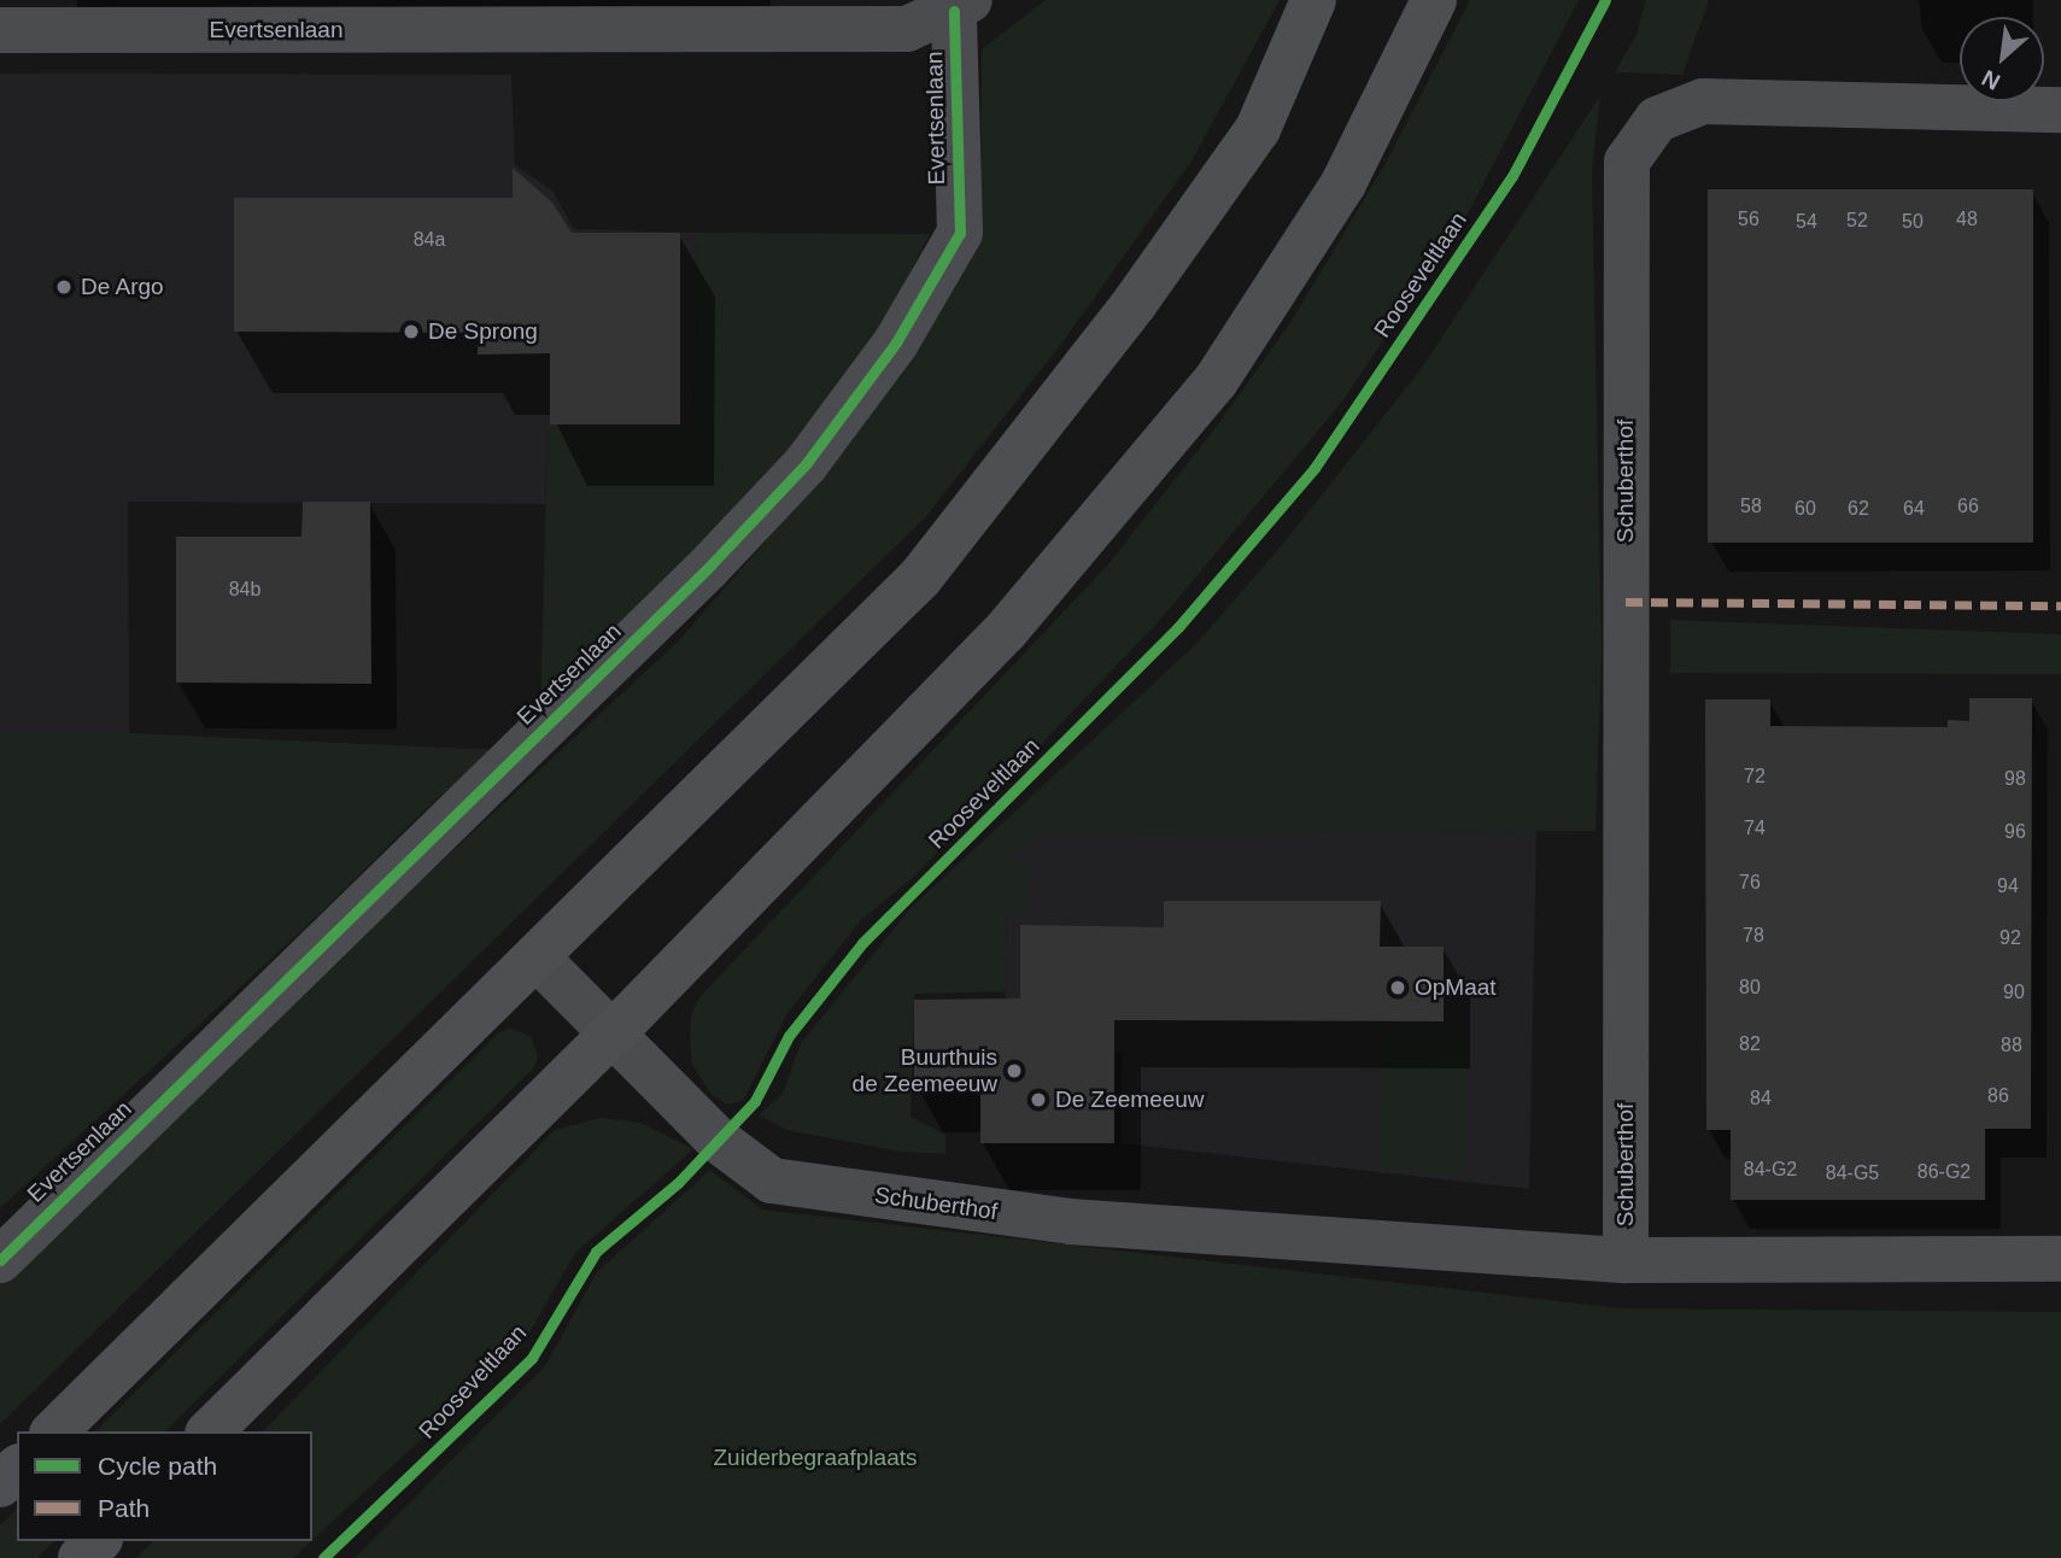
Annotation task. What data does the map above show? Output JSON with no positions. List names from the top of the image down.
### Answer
{
  "streets": {
    "street": ["Evertsenlaan", "Schuberthof"],
    "cycle path": ["Rooseveltlaan"]
  },
  "parks": ["Zuiderbegraafplaats"],
  "places": [
    "De Argo",
    "De Sprong",
    "OpMaat",
    "Buurthuis de Zeemeeuw",
    "De Zeemeeuw"
  ],
  "house_numbers": [
    "56",
    "48",
    "52",
    "54",
    "50",
    "84a",
    "58",
    "66",
    "60",
    "62",
    "64",
    "84b",
    "72",
    "98",
    "74",
    "96",
    "76",
    "94",
    "78",
    "92",
    "80",
    "90",
    "82",
    "88",
    "86",
    "84",
    "84-G2",
    "86-G2",
    "84-G5"
  ],
  "legend": ["Cycle path", "Path"],
  "north": "bottom left"
}
